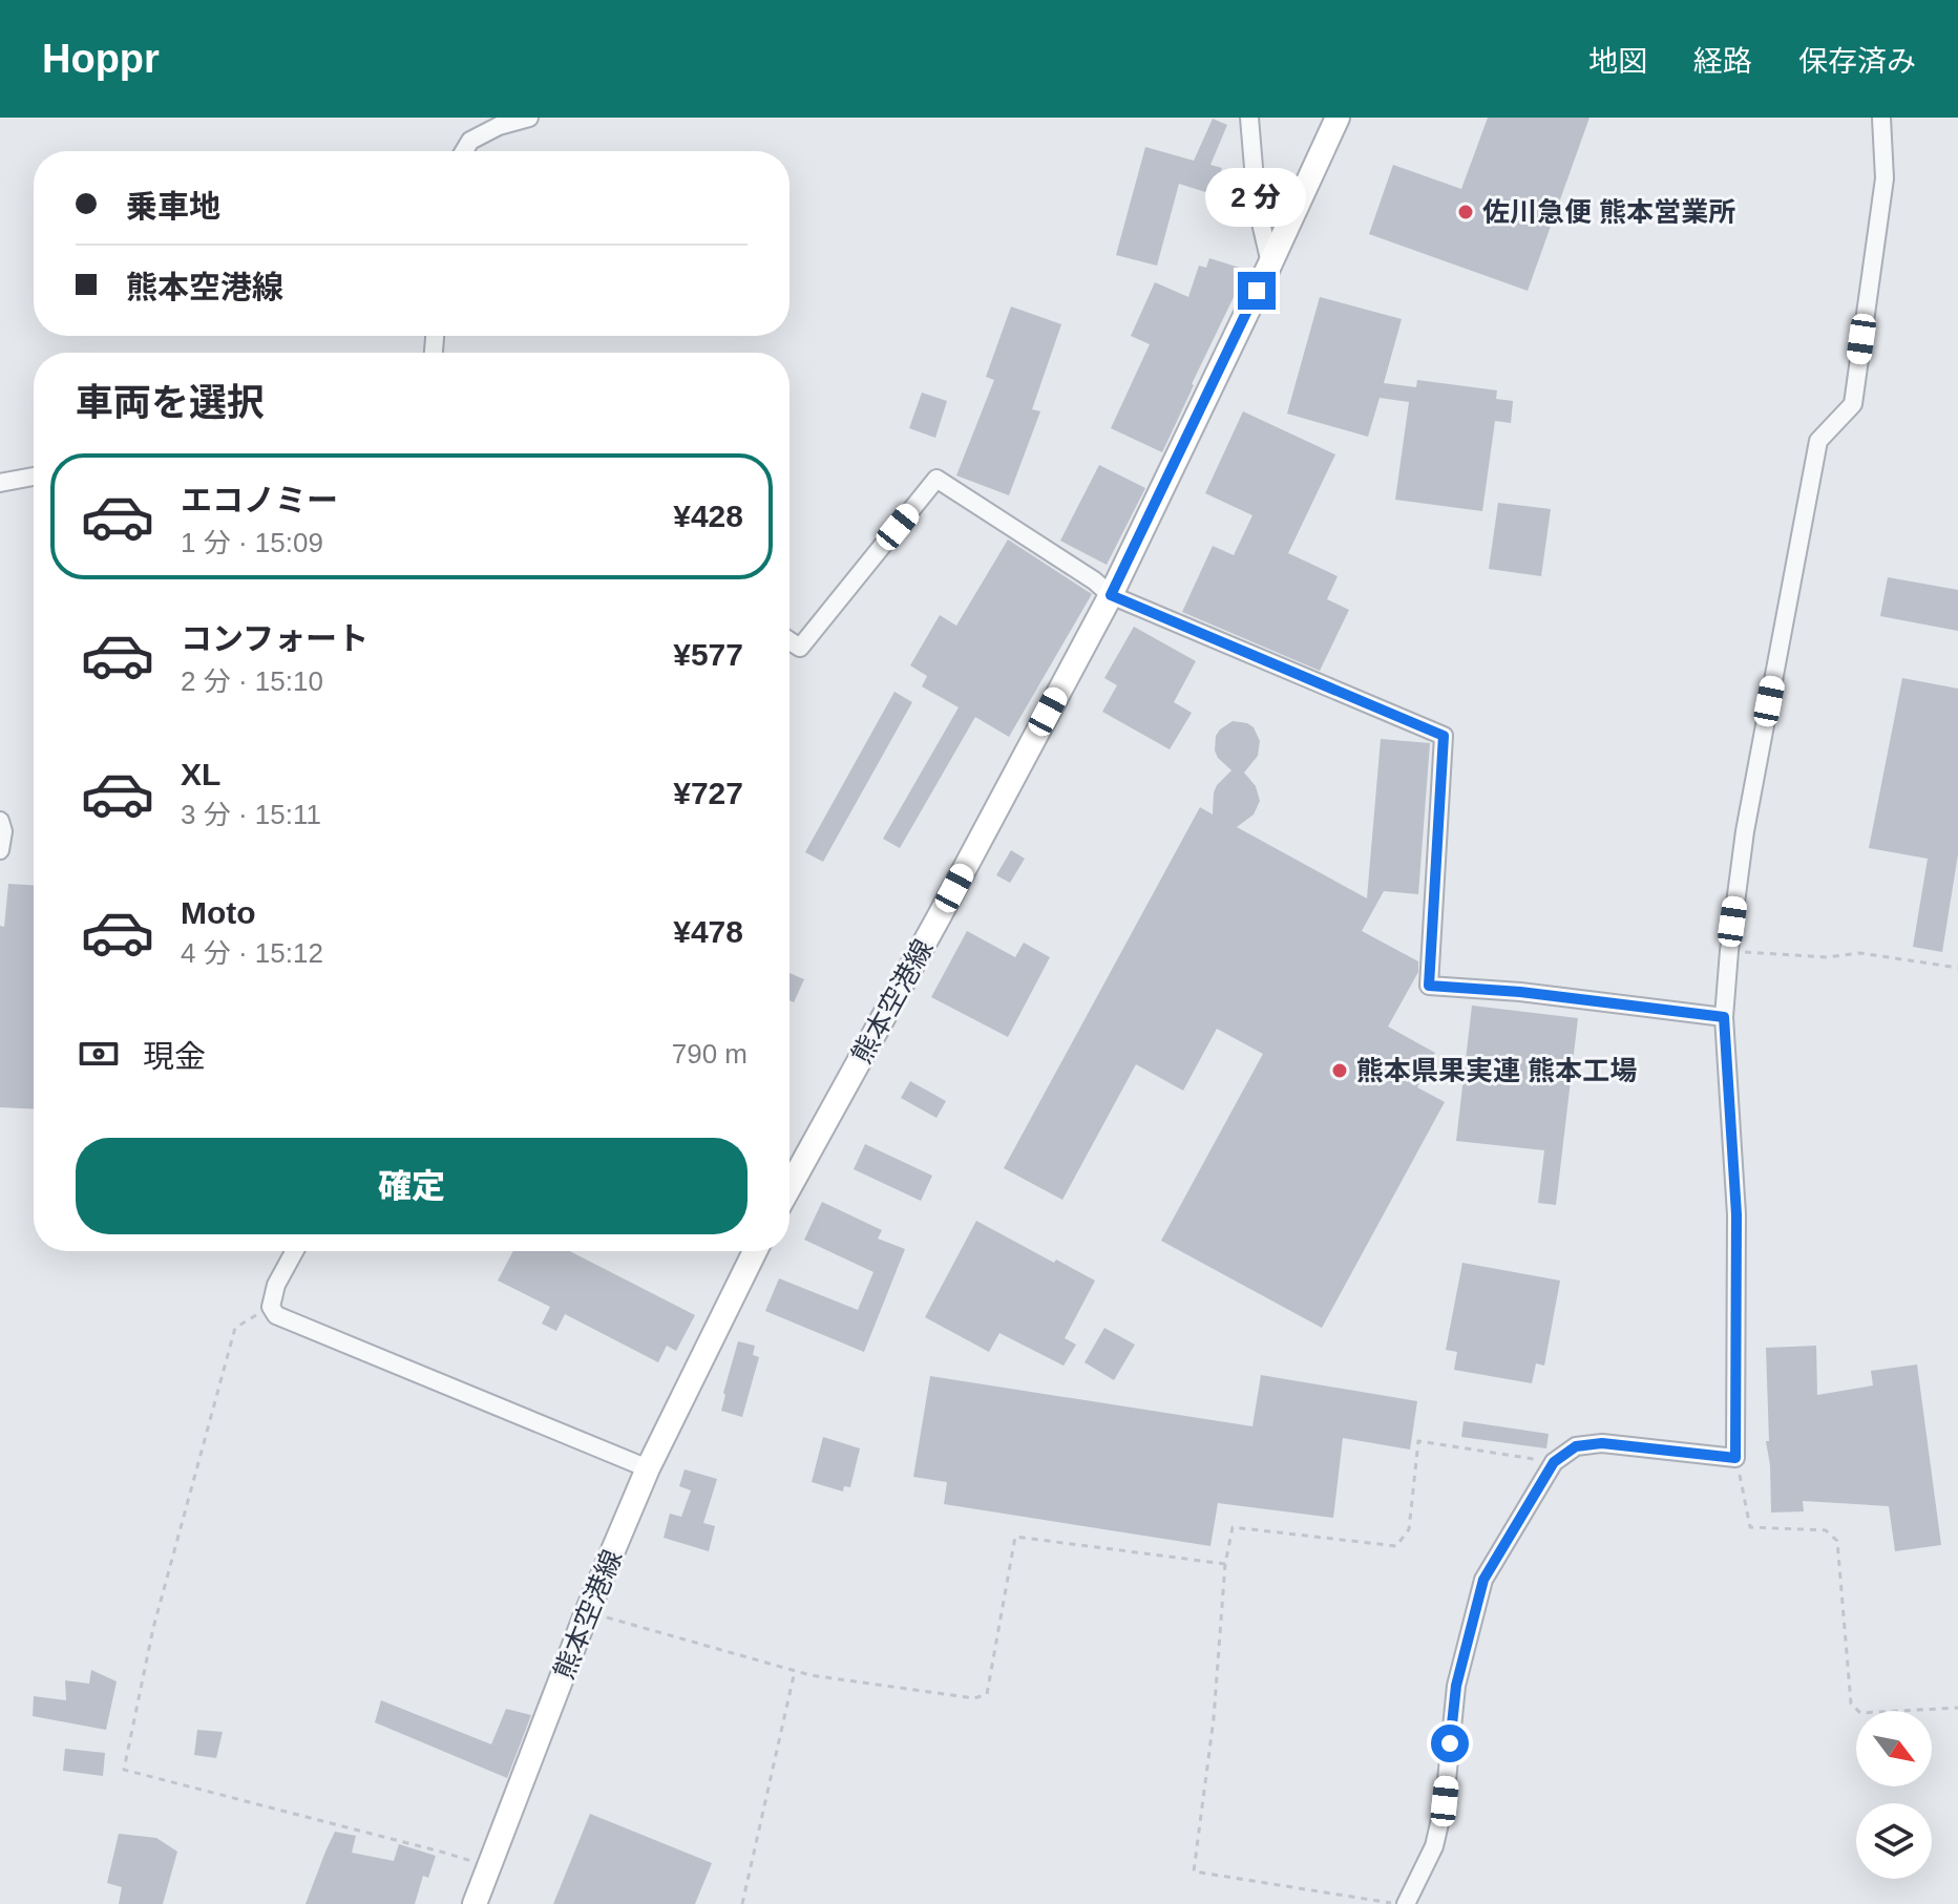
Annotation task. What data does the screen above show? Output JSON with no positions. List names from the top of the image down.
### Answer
{
  "streets": {
    "main road": ["熊本空港線"]
  },
  "places": ["佐川急便 熊本営業所", "熊本県果実連 熊本工場"],
  "north": "bottom right",
  "page": {
    "header": "Hoppr",
    "nav": ["地図", "経路", "保存済み"],
    "banner": ["乗車地", "熊本空港線"],
    "bubble": "2 分",
    "heading": "車両を選択",
    "list": [
      {
        "name": "エコノミー",
        "note": "1 分 · 15:09",
        "value": "¥428"
      },
      {
        "name": "コンフォート",
        "note": "2 分 · 15:10",
        "value": "¥577"
      },
      {
        "name": "XL",
        "note": "3 分 · 15:11",
        "value": "¥727"
      },
      {
        "name": "Moto",
        "note": "4 分 · 15:12",
        "value": "¥478"
      }
    ],
    "pay": ["現金", "790 m"],
    "buttons": "確定"
  }
}
